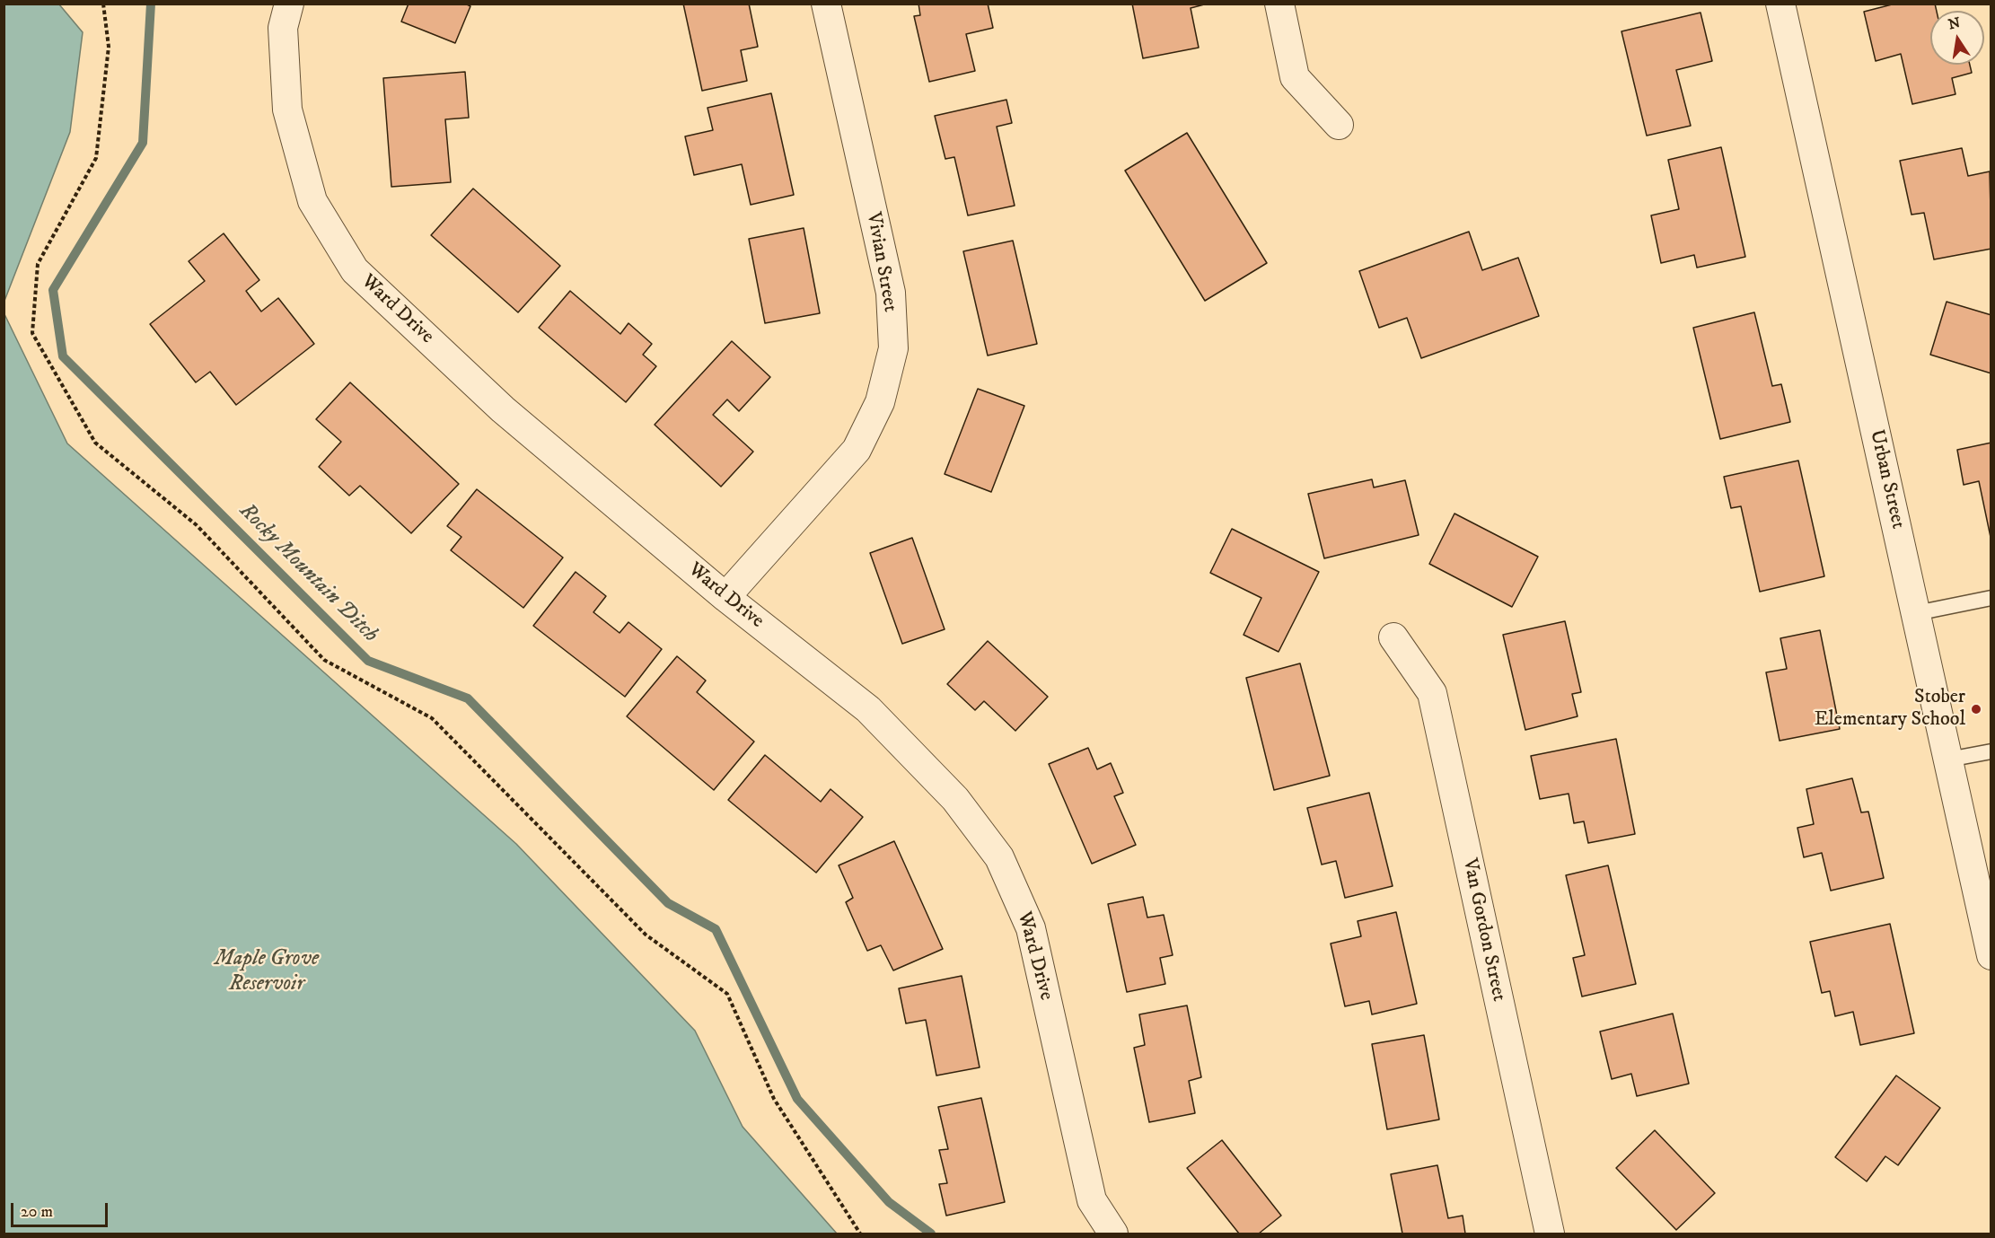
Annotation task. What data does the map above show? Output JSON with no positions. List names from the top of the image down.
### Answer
{
  "streets": {
    "street": [
      "Vivian Street",
      "Ward Drive",
      "Urban Street",
      "Van Gordon Street"
    ]
  },
  "crossings": [
    ["Vivian Street", "Ward Drive"]
  ],
  "water": ["Rocky Mountain Ditch", "Maple Grove Reservoir"],
  "places": ["Stober Elementary School"],
  "scale_bar": "20 m",
  "north": "top"
}
